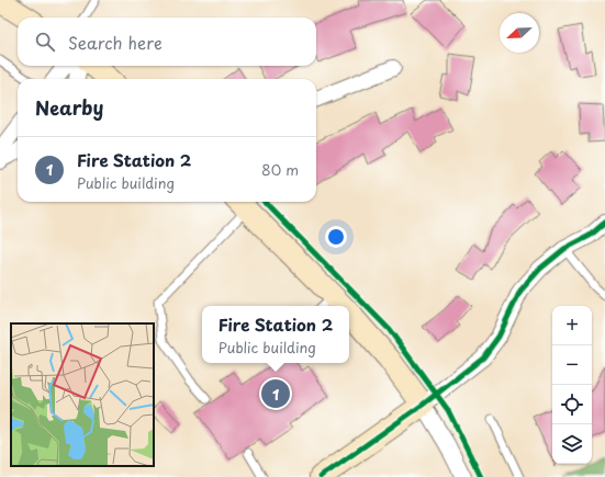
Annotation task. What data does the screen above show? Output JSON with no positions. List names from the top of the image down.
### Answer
{
  "north": "bottom left",
  "page": {
    "search": "Search here",
    "heading": "Nearby",
    "list": [
      {
        "mark": "1",
        "name": "Fire Station 2",
        "note": "Public building",
        "value": "80 m"
      }
    ],
    "map_buttons": ["+", "−"],
    "popup": ["Fire Station 2", "Public building"],
    "pins": "1"
  }
}
